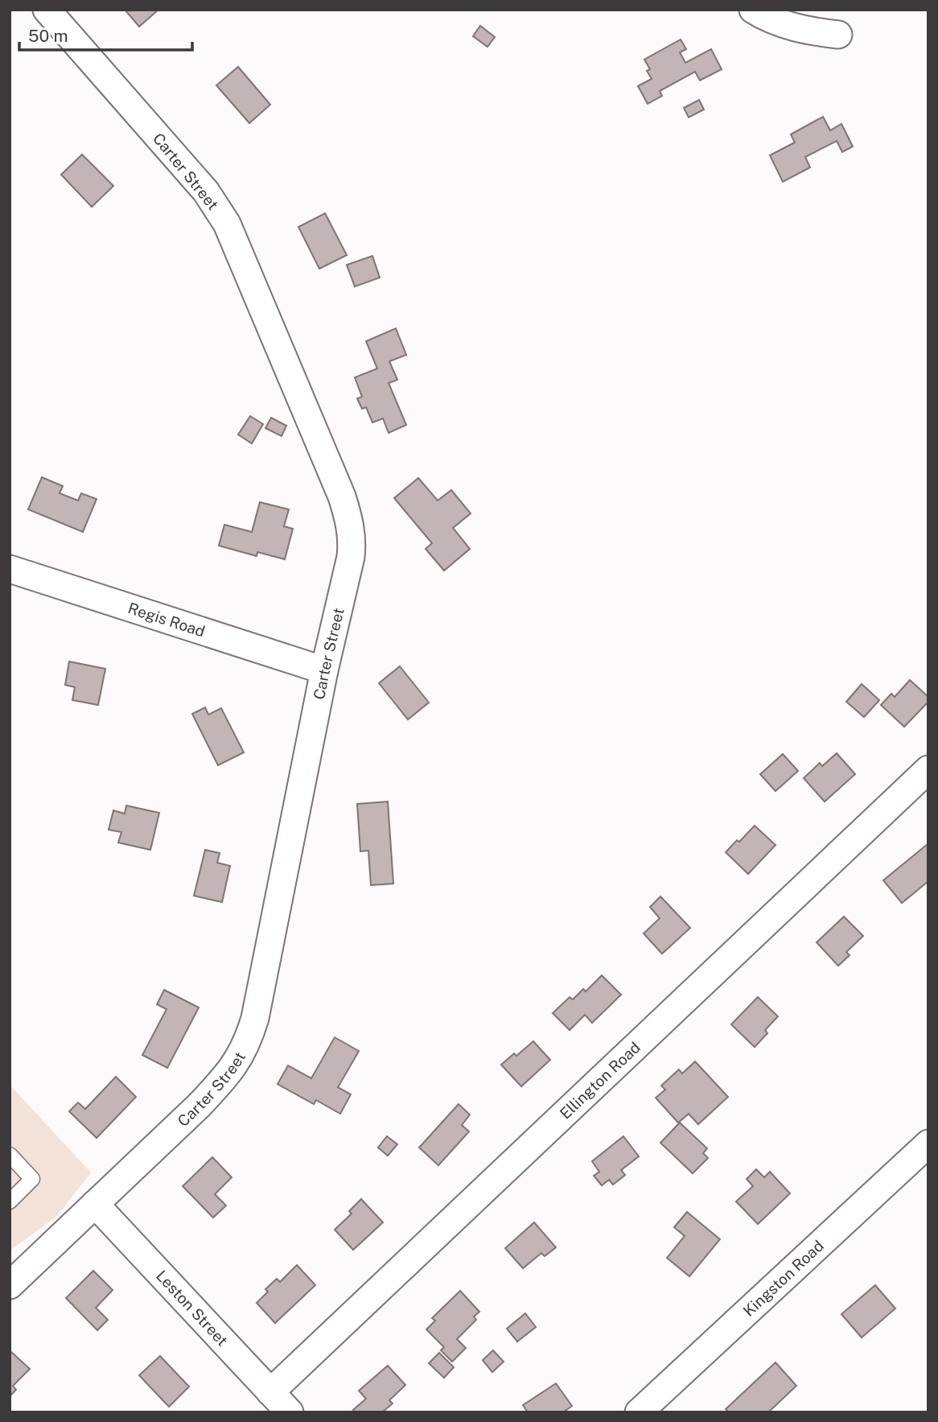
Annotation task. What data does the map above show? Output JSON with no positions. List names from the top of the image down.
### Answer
{
  "streets": {
    "street": [
      "Carter Street",
      "Regis Road",
      "Ellington Road",
      "Kingston Road",
      "Leston Street"
    ]
  },
  "crossings": [
    ["Carter Street", "Regis Road"],
    ["Carter Street", "Leston Street"],
    ["Ellington Road", "Leston Street"]
  ],
  "scale_bar": "50 m"
}
